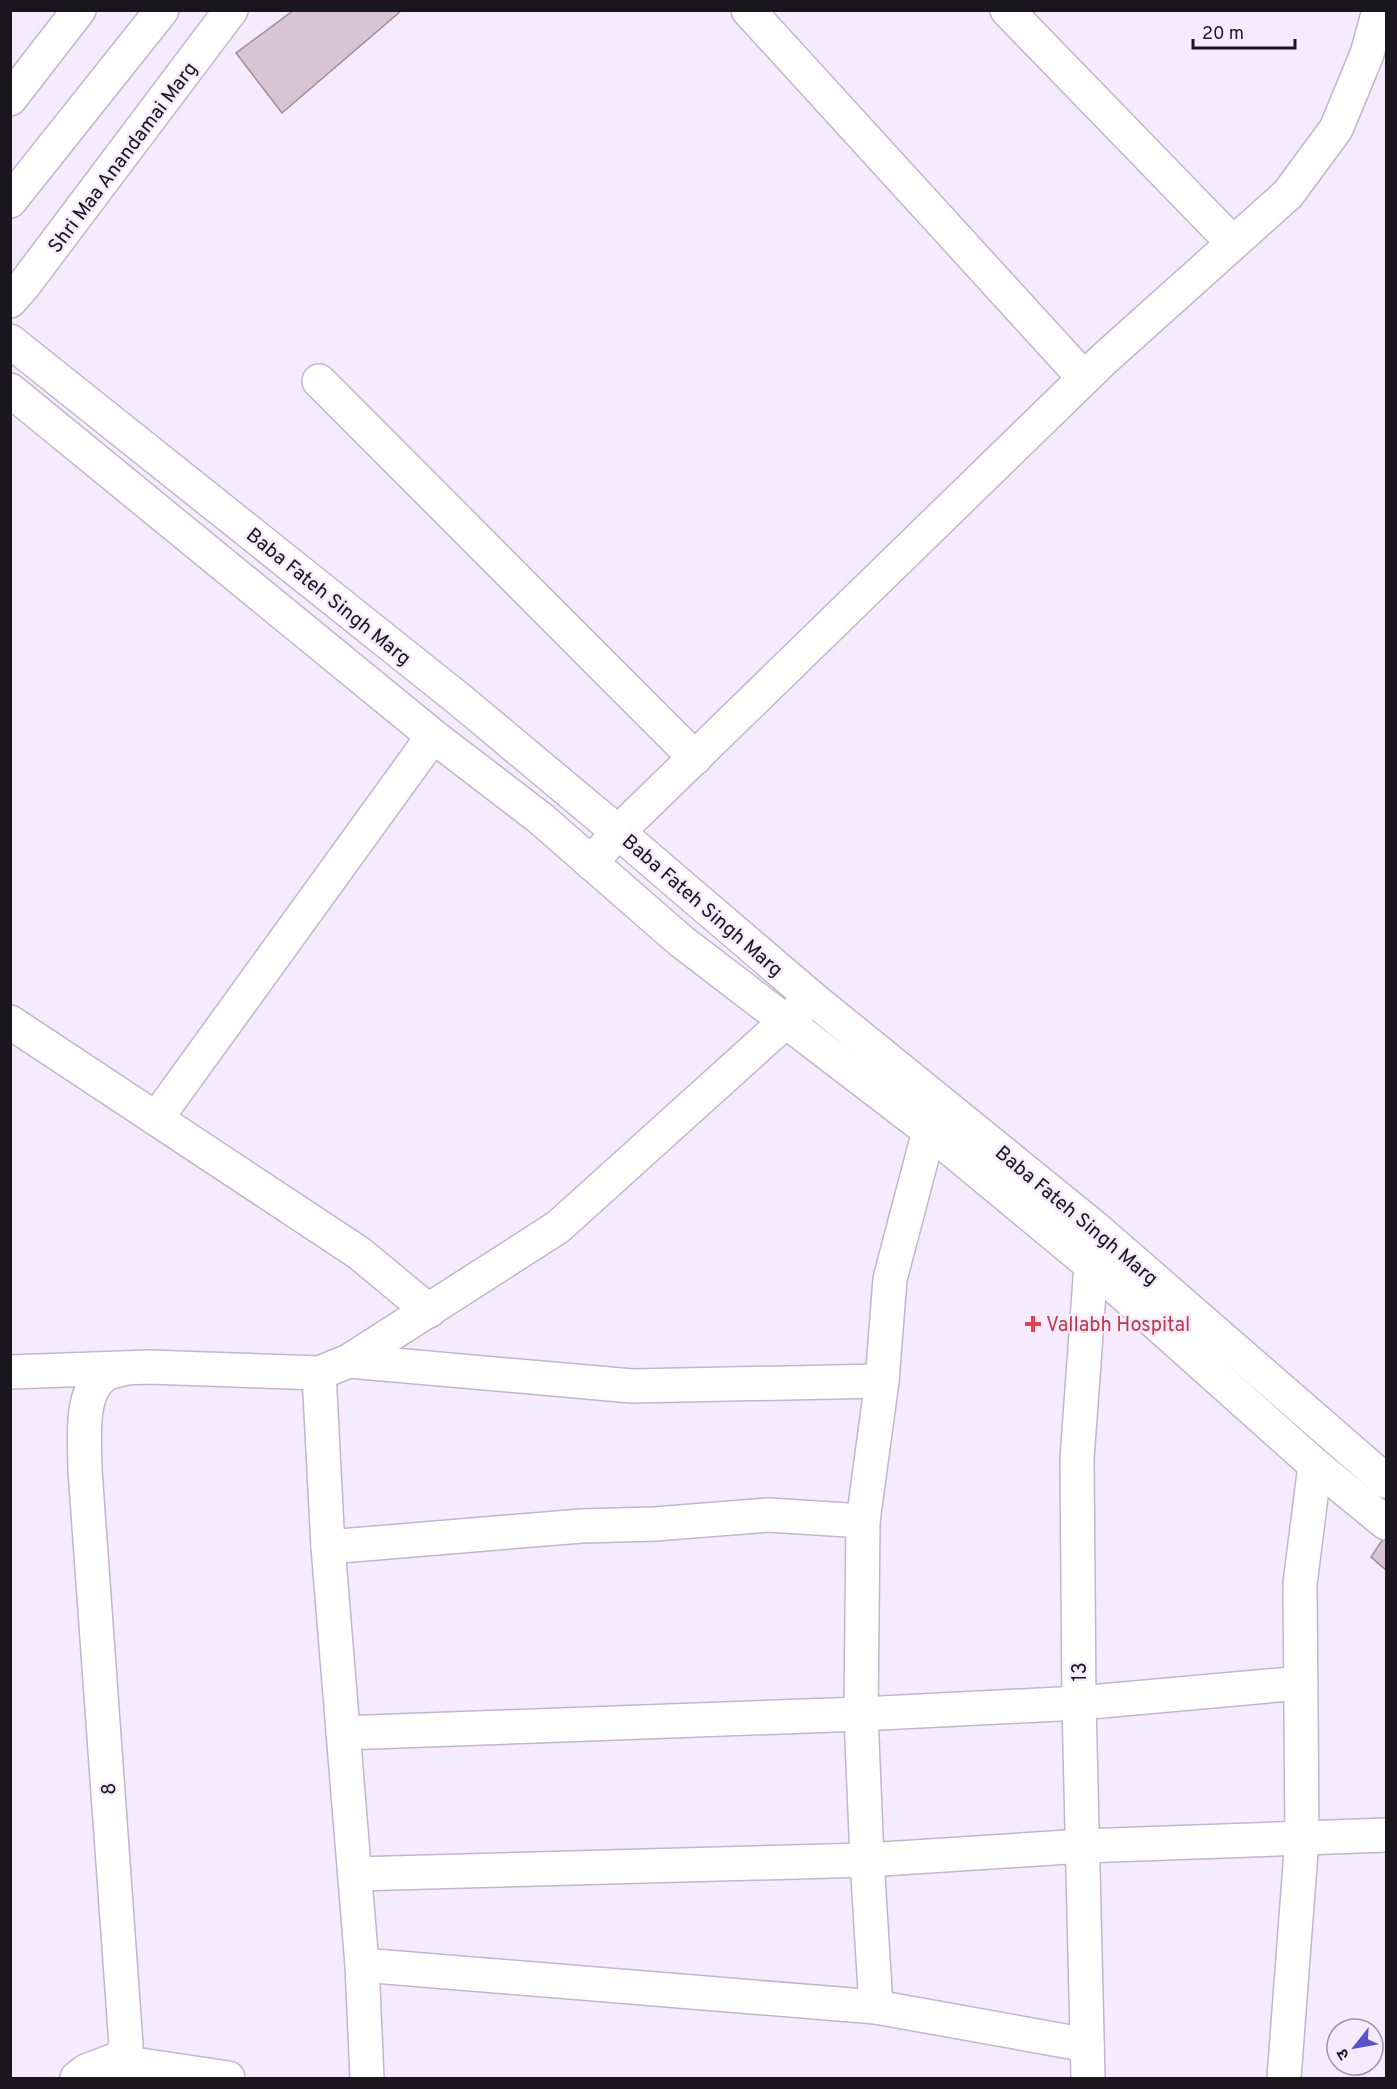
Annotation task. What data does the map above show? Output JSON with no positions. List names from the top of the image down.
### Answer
{
  "streets": {
    "street": [
      "Shri Maa Anandamai Marg",
      "Baba Fateh Singh Marg",
      "13",
      "8"
    ]
  },
  "crossings": [
    ["Baba Fateh Singh Marg", "13"]
  ],
  "places": {
    "health": ["Vallabh Hospital"]
  },
  "scale_bar": "20 m",
  "north": "bottom left"
}
